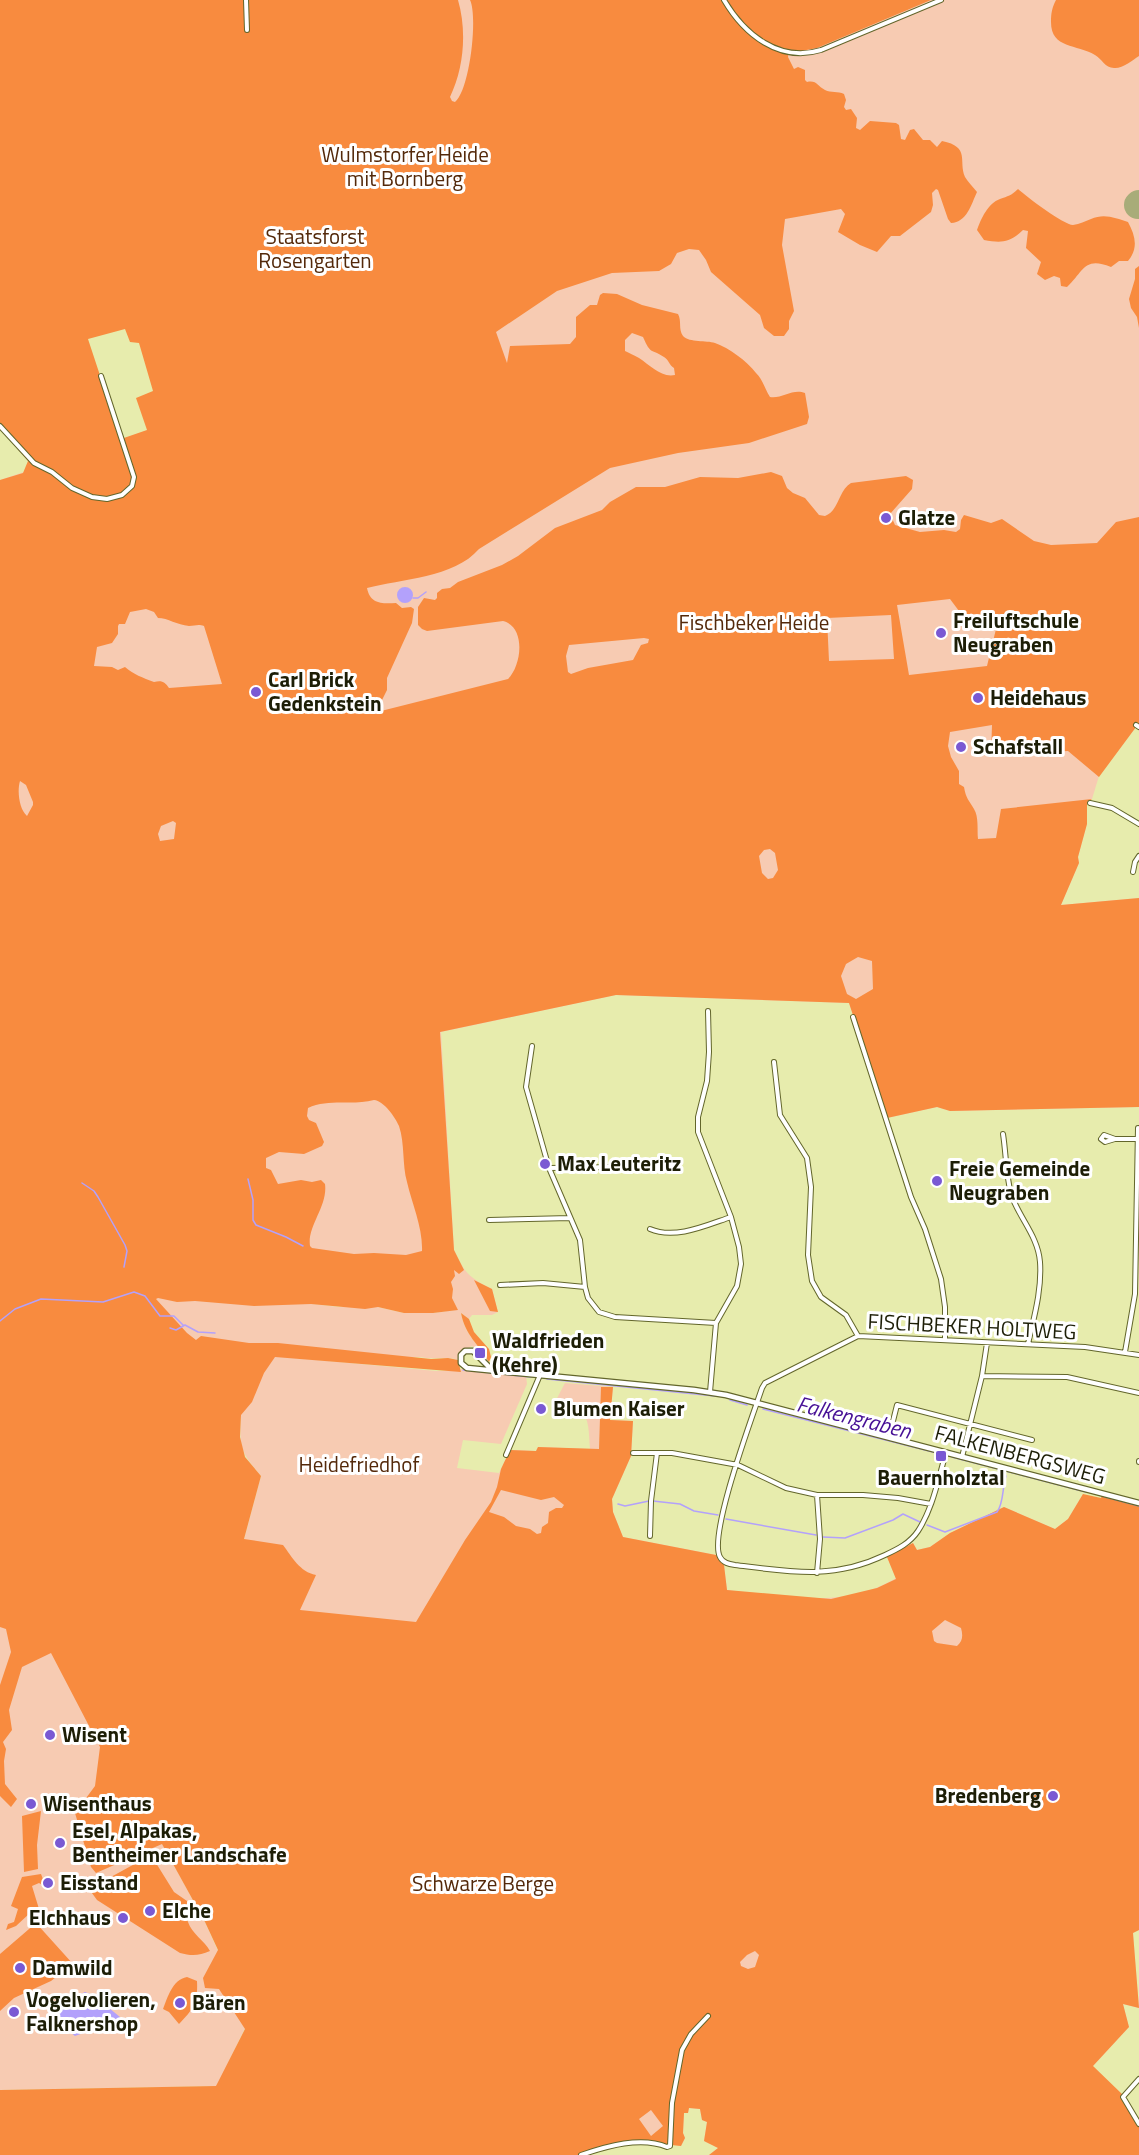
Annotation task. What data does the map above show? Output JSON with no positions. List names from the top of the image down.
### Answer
{
  "streets": {
    "street": ["FISCHBEKER HOLTWEG", "FALKENBERGSWEG"]
  },
  "crossings": [
    ["FISCHBEKER HOLTWEG", "FALKENBERGSWEG"]
  ],
  "water": ["Falkengraben"],
  "parks": [
    "Wulmstorfer Heide mit Bornberg",
    "Staatsforst Rosengarten",
    "Fischbeker Heide",
    "Heidefriedhof",
    "Schwarze Berge"
  ],
  "places": {
    "other": [
      "Glatze",
      "Freiluftschule Neugraben",
      "Carl Brick Gedenkstein",
      "Heidehaus",
      "Schafstall",
      "Max Leuteritz",
      "Freie Gemeinde Neugraben",
      "Blumen Kaiser",
      "Wisent",
      "Bredenberg",
      "Wisenthaus",
      "Esel, Alpakas, Bentheimer Landschafe",
      "Eisstand",
      "Elche",
      "Elchhaus",
      "Damwild",
      "Bären",
      "Vogelvolieren, Falknershop"
    ],
    "transit": ["Waldfrieden (Kehre)", "Bauernholztal"]
  }
}
